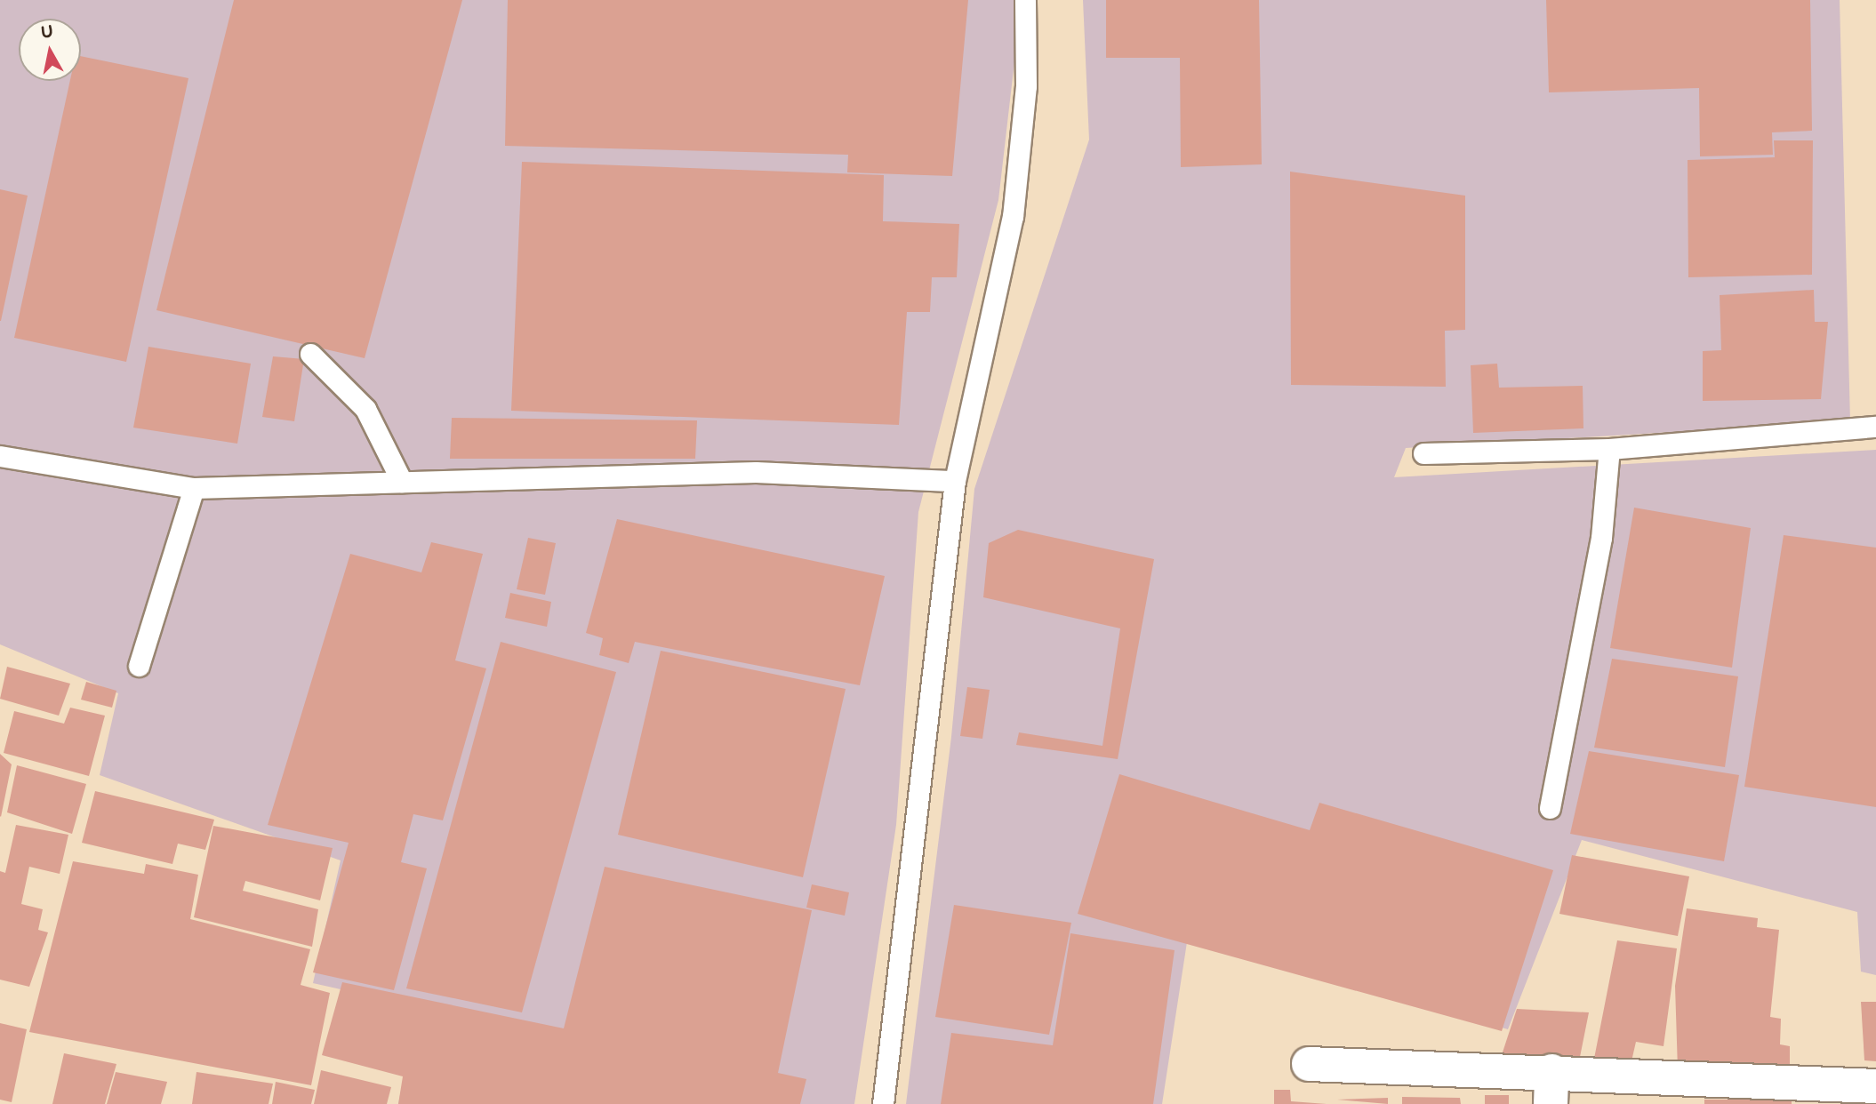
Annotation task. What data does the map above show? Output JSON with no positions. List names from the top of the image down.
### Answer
{
  "north": "top"
}
